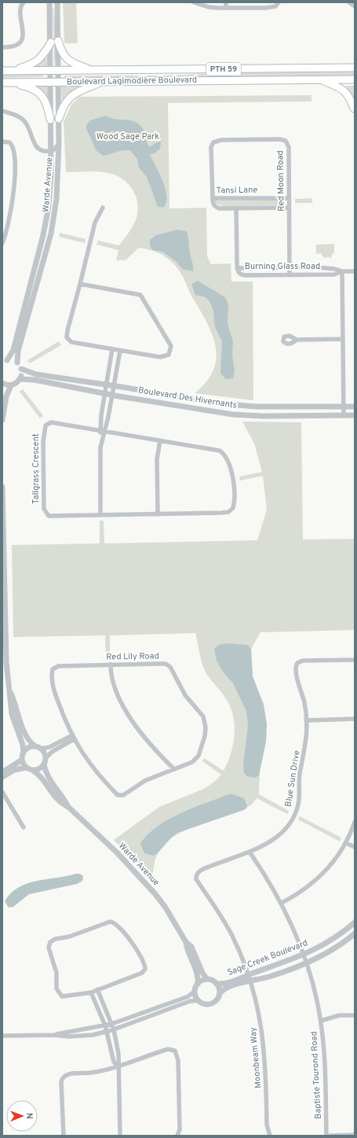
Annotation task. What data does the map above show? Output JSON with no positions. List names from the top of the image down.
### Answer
{
  "streets": {
    "main road": ["PTH 59", "Boulevard Lagimodière Boulevard"],
    "street": [
      "Red Moon Road",
      "Warde Avenue",
      "Tansi Lane",
      "Burning Glass Road",
      "Boulevard Des Hivernants",
      "Tallgrass Crescent",
      "Red Lily Road",
      "Blue Sun Drive",
      "Sage Creek Boulevard",
      "Moonbeam Way",
      "Baptiste Tourond Road"
    ]
  },
  "crossings": [
    ["Boulevard Lagimodière Boulevard", "Warde Avenue"],
    ["Red Moon Road", "Tansi Lane"],
    ["Red Moon Road", "Burning Glass Road"],
    ["Warde Avenue", "Sage Creek Boulevard"],
    ["Blue Sun Drive", "Sage Creek Boulevard"],
    ["Blue Sun Drive", "Moonbeam Way"],
    ["Blue Sun Drive", "Baptiste Tourond Road"],
    ["Sage Creek Boulevard", "Moonbeam Way"],
    ["Sage Creek Boulevard", "Baptiste Tourond Road"]
  ],
  "parks": ["Wood Sage Park"],
  "north": "right"
}
